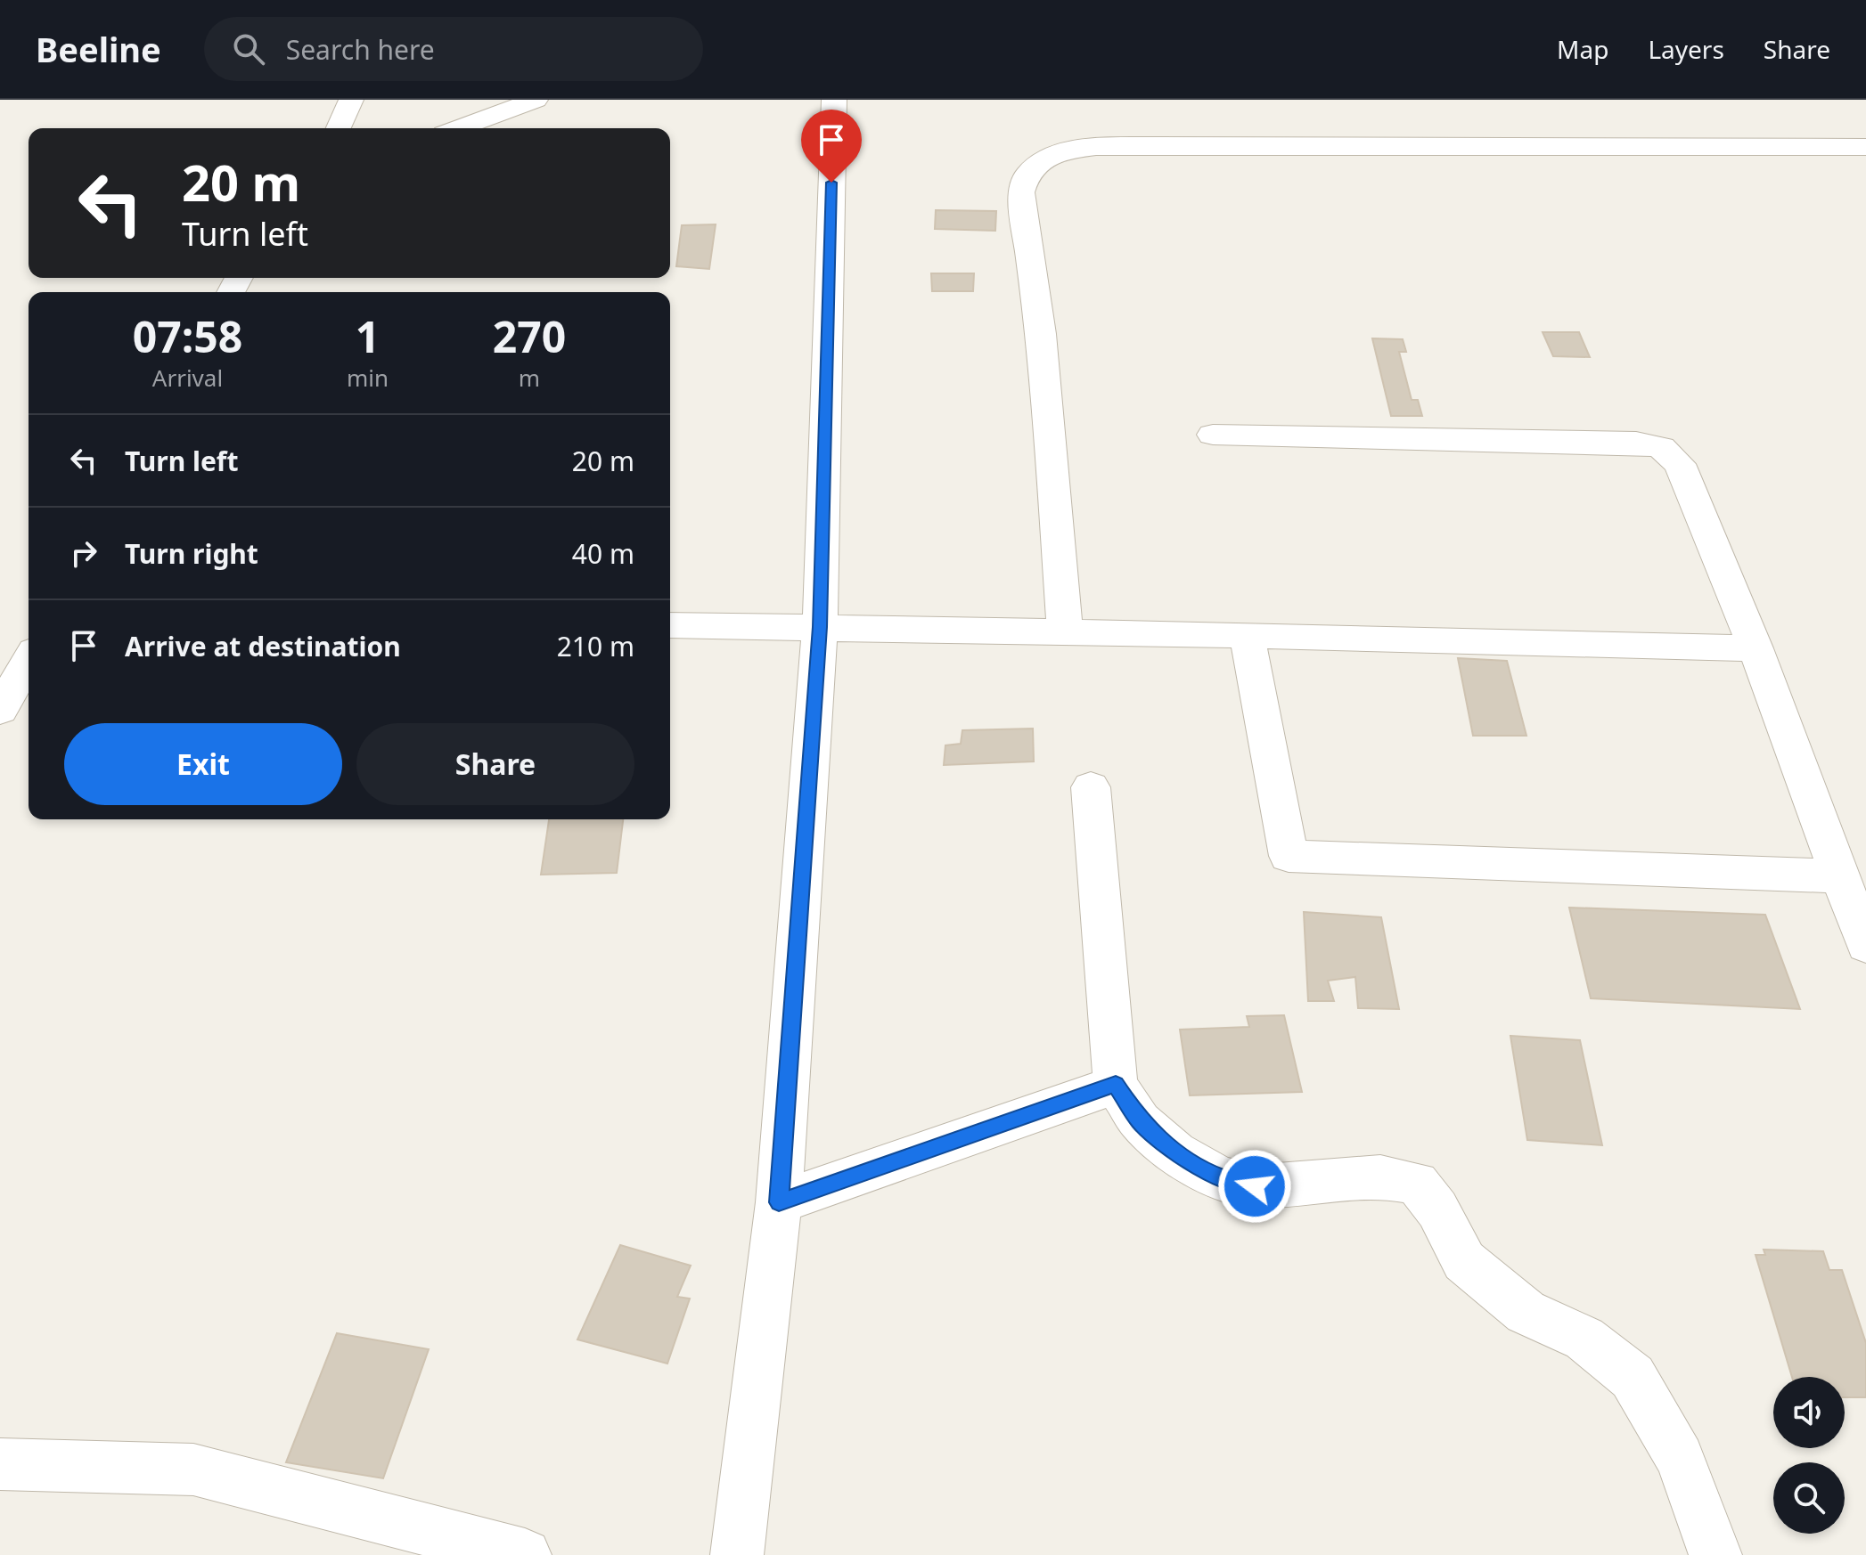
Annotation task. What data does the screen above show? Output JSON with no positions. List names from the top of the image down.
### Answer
{
  "page": {
    "header": "Beeline",
    "search": "Search here",
    "nav": ["Map", "Layers", "Share"],
    "turn": ["20 m", "Turn left"],
    "eta": [
      "07:58",
      "Arrival",
      "1",
      "min",
      "270",
      "m"
    ],
    "list": [
      {
        "name": "Turn left",
        "value": "20 m"
      },
      {
        "name": "Turn right",
        "value": "40 m"
      },
      {
        "name": "Arrive at destination",
        "value": "210 m"
      }
    ],
    "buttons": ["Exit", "Share"]
  }
}
